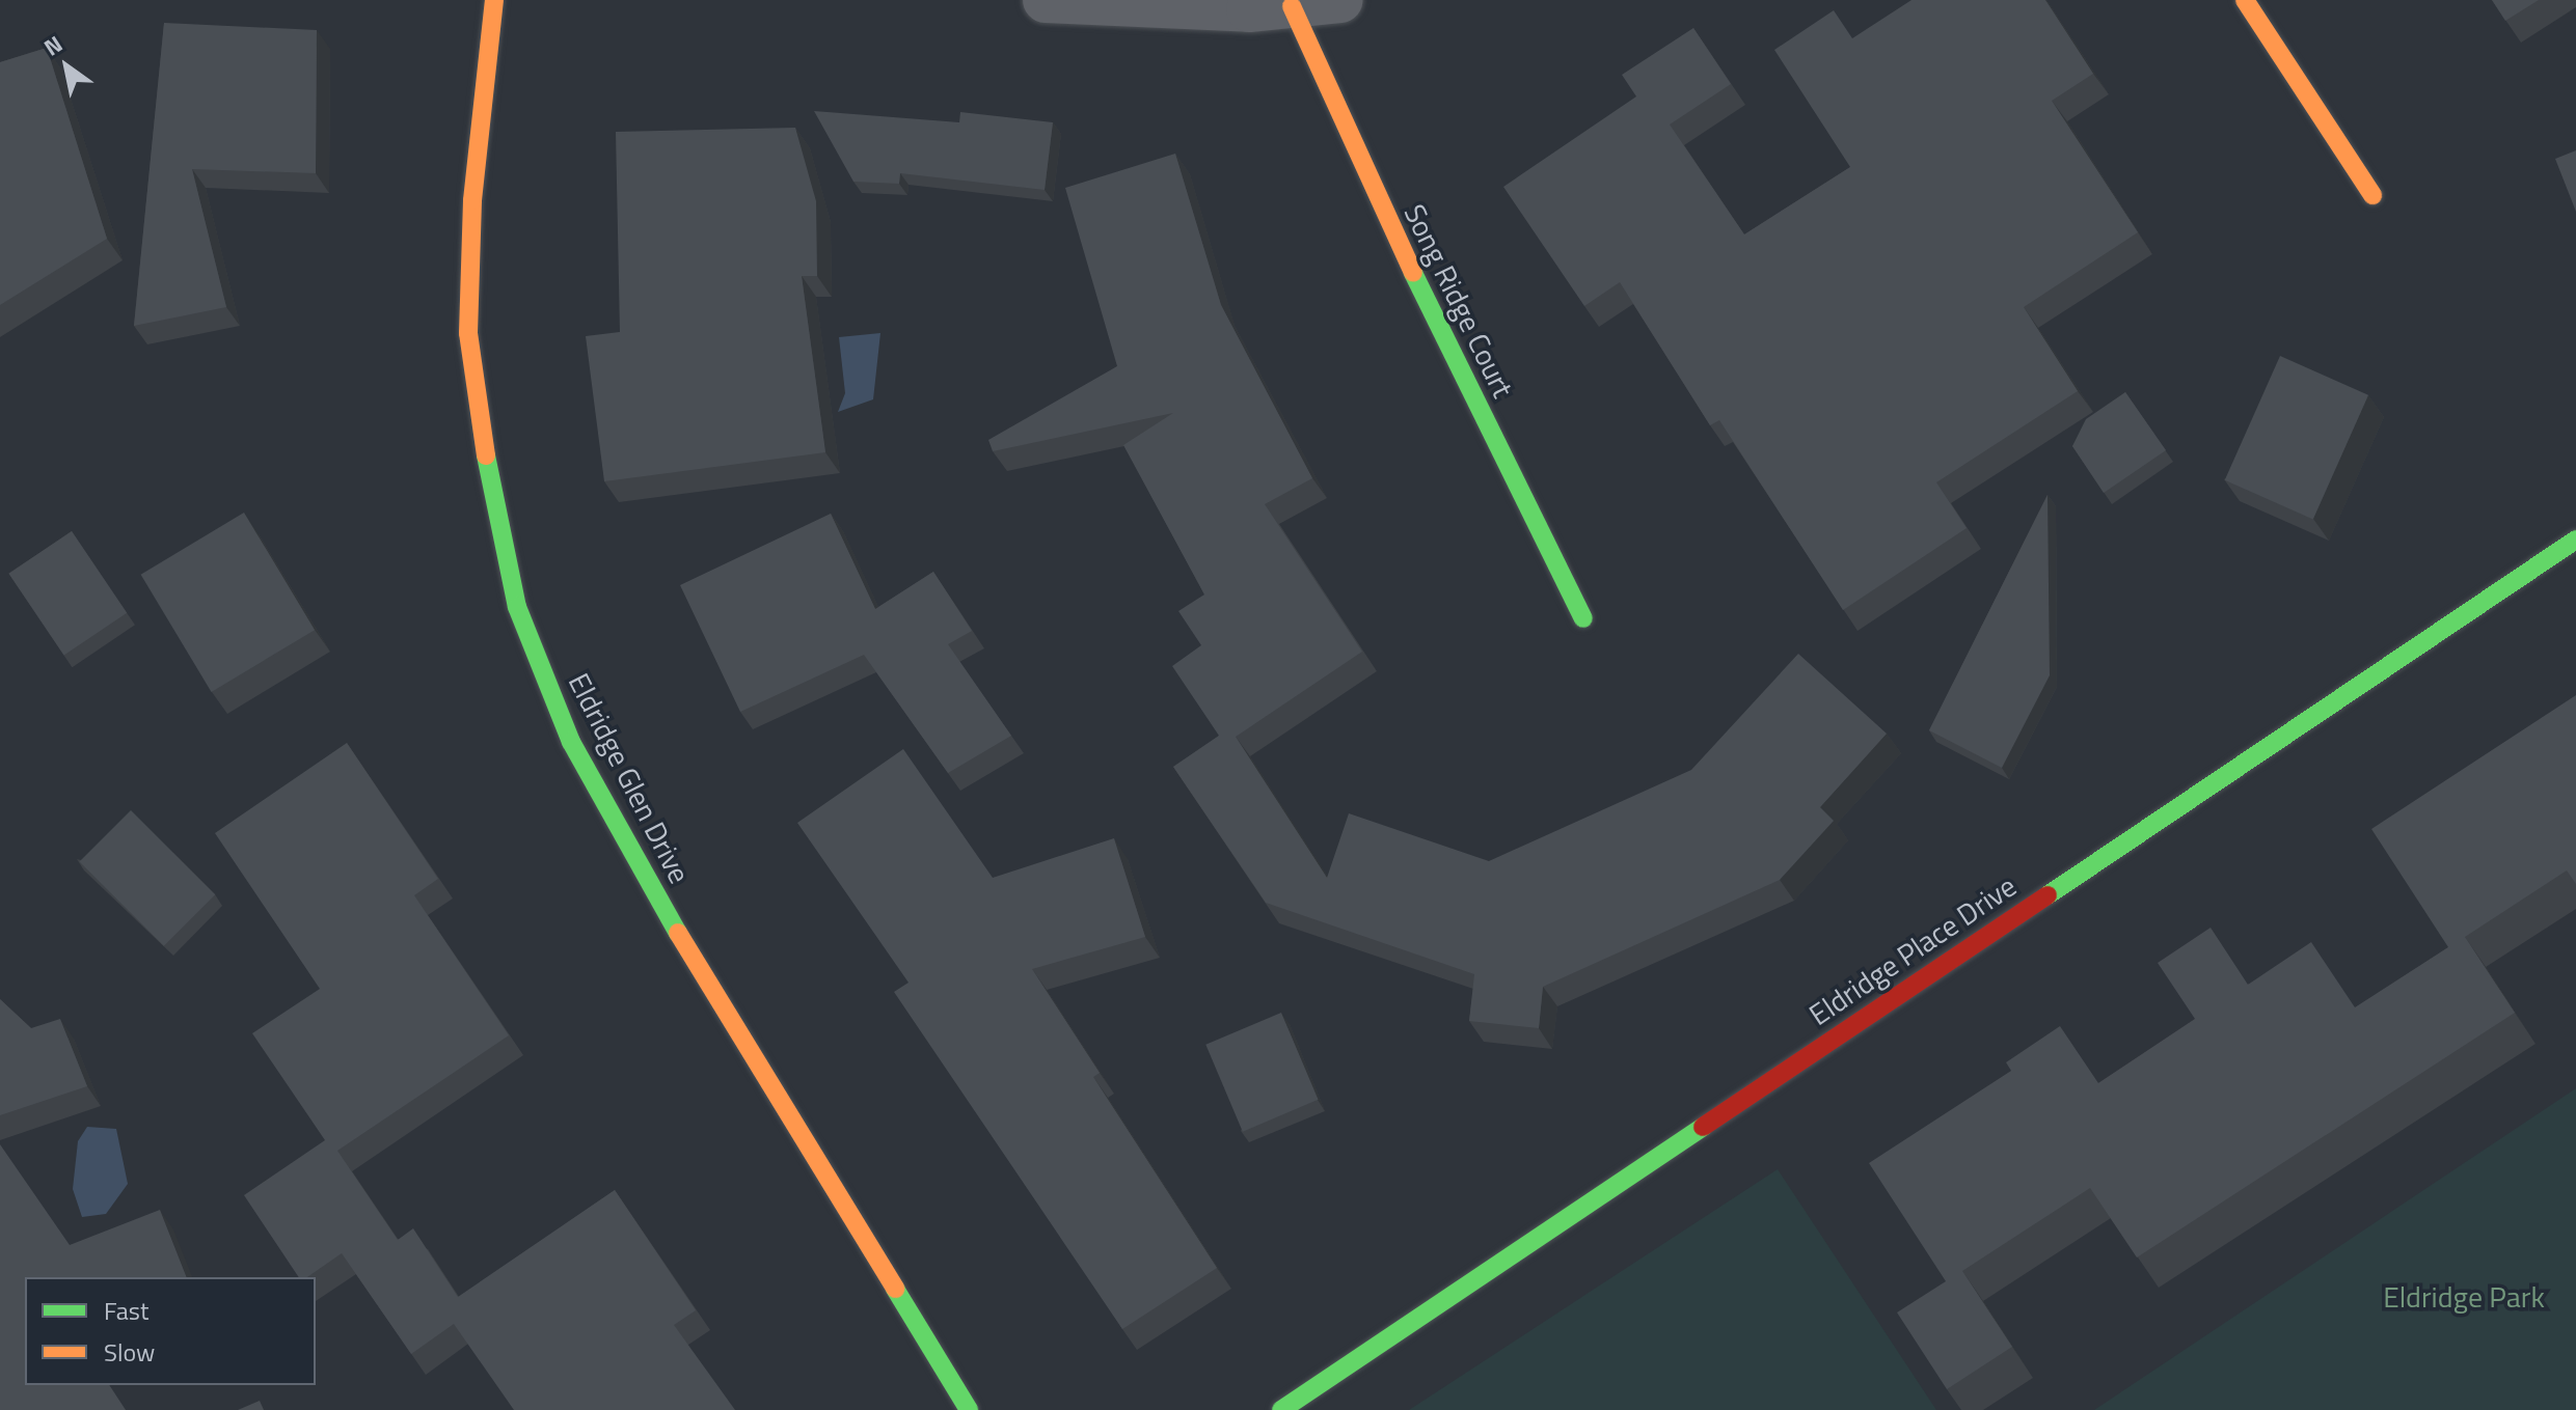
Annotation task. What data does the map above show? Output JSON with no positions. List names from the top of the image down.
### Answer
{
  "streets": {
    "street": ["Song Ridge Court", "Eldridge Glen Drive", "Eldridge Place Drive"]
  },
  "parks": ["Eldridge Park"],
  "legend": ["Fast", "Slow"],
  "north": "top left"
}
